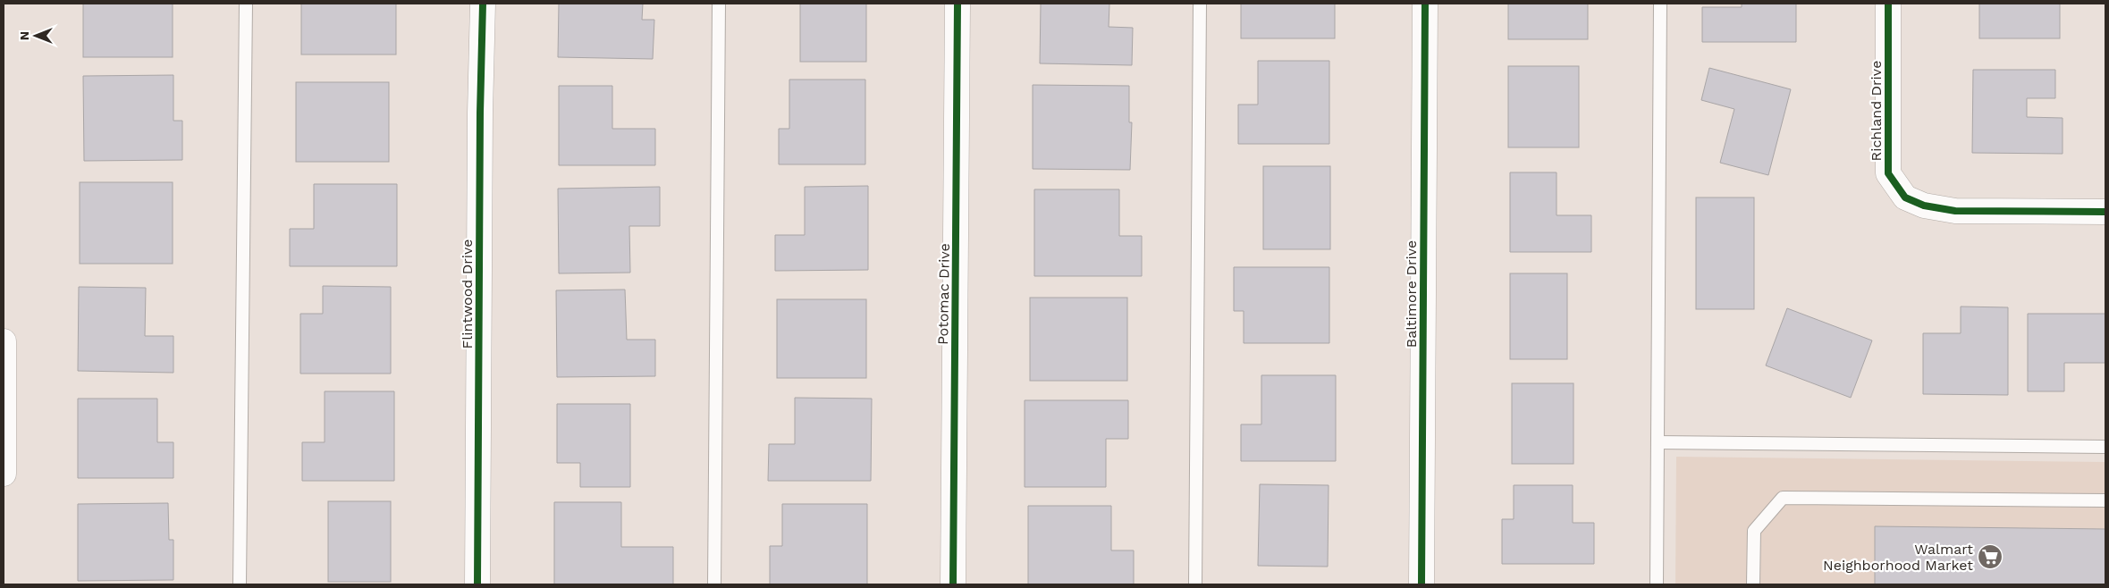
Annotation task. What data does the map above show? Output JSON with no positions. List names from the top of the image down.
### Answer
{
  "streets": {
    "street": [
      "Richland Drive",
      "Flintwood Drive",
      "Potomac Drive",
      "Baltimore Drive"
    ]
  },
  "places": {
    "supermarket": ["Walmart Neighborhood Market"]
  },
  "north": "left"
}
